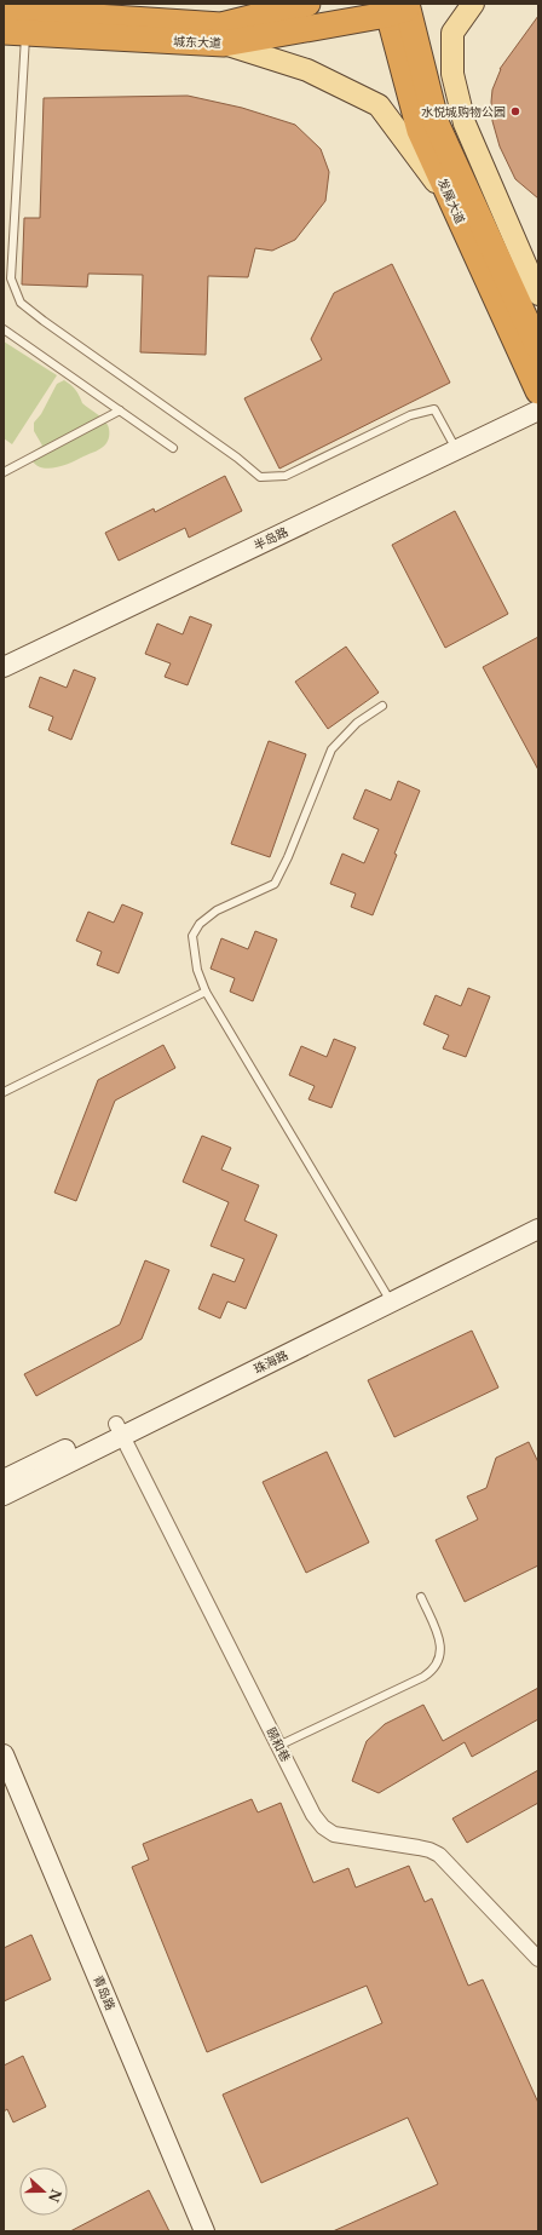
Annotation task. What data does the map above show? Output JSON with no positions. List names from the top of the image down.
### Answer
{
  "streets": {
    "highway": ["城东大道", "发展大道"],
    "street": [
      "半岛路",
      "珠海路",
      "颐和巷",
      "青岛路"
    ]
  },
  "crossings": [
    ["城东大道", "发展大道"],
    ["珠海路", "颐和巷"]
  ],
  "places": ["水悦城购物公园"],
  "north": "right"
}
